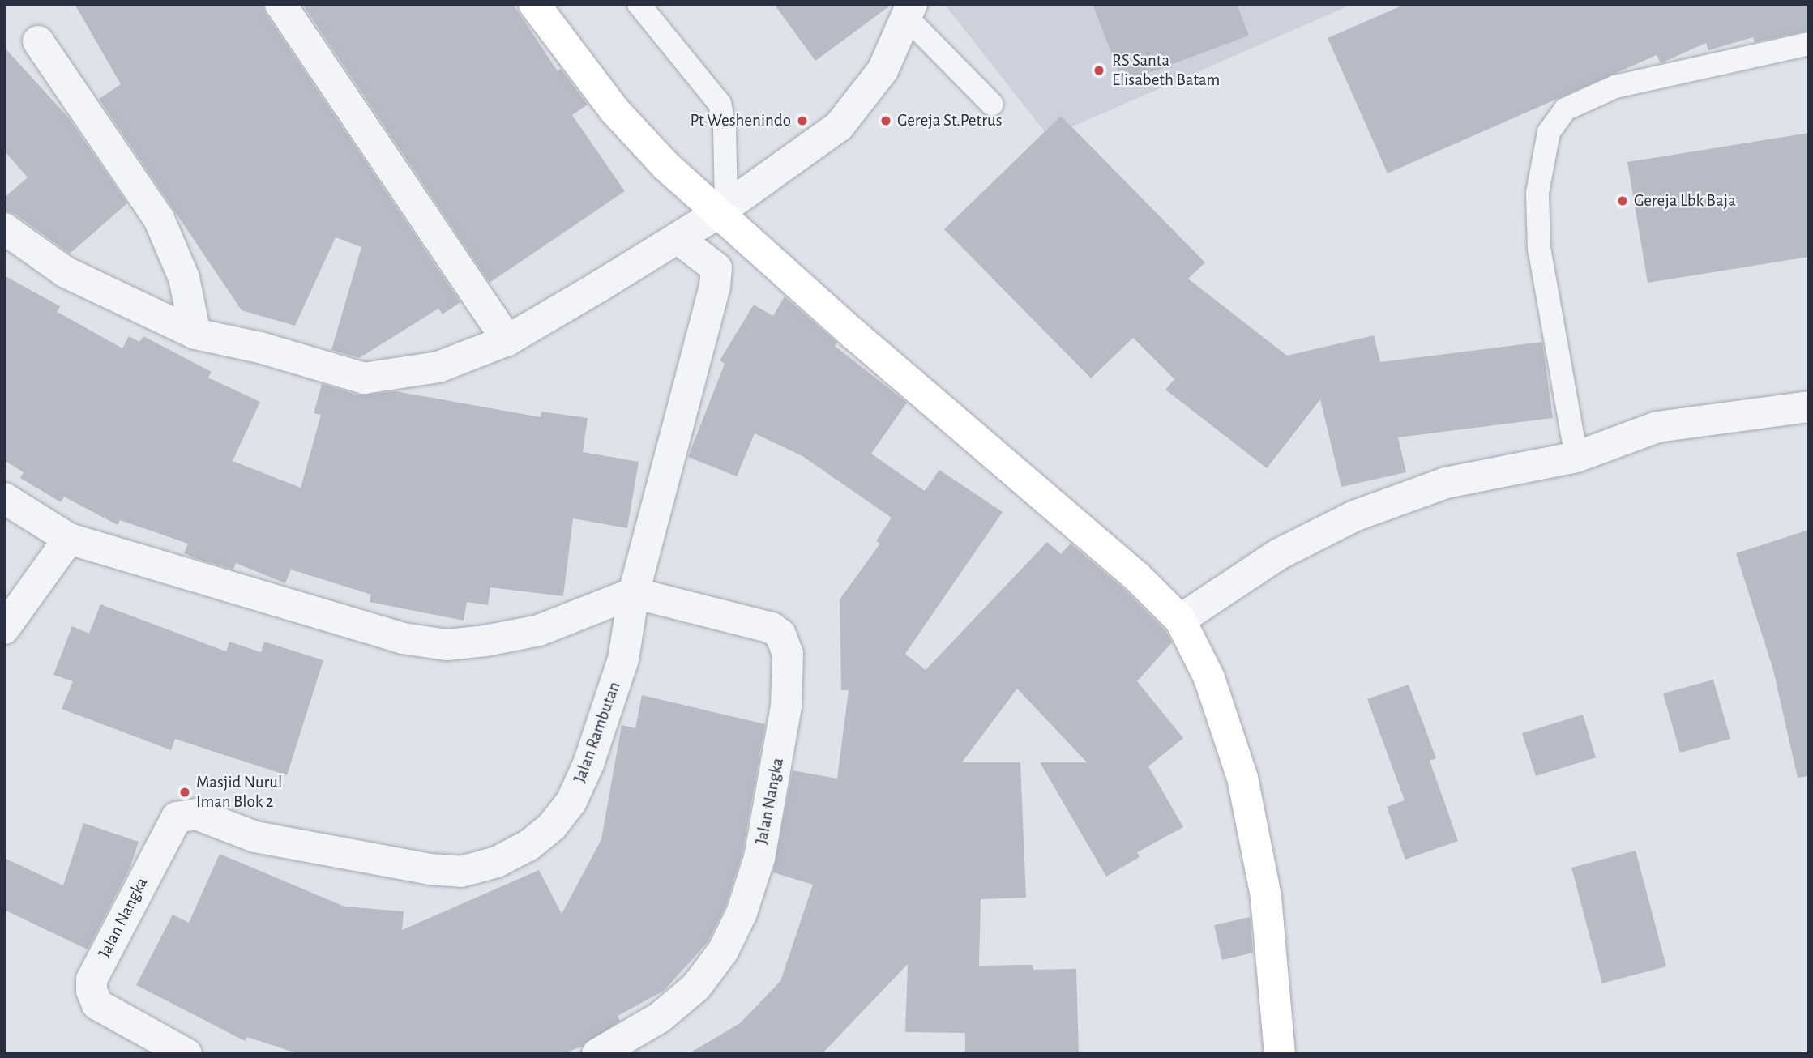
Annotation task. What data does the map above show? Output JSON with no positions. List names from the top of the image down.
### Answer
{
  "streets": {
    "street": ["Jalan Rambutan", "Jalan Nangka"]
  },
  "crossings": [
    ["Jalan Rambutan", "Jalan Nangka"]
  ],
  "places": [
    "RS Santa Elisabeth Batam",
    "Pt Weshenindo",
    "Gereja St.Petrus",
    "Gereja Lbk Baja",
    "Masjid Nurul Iman Blok 2"
  ]
}
